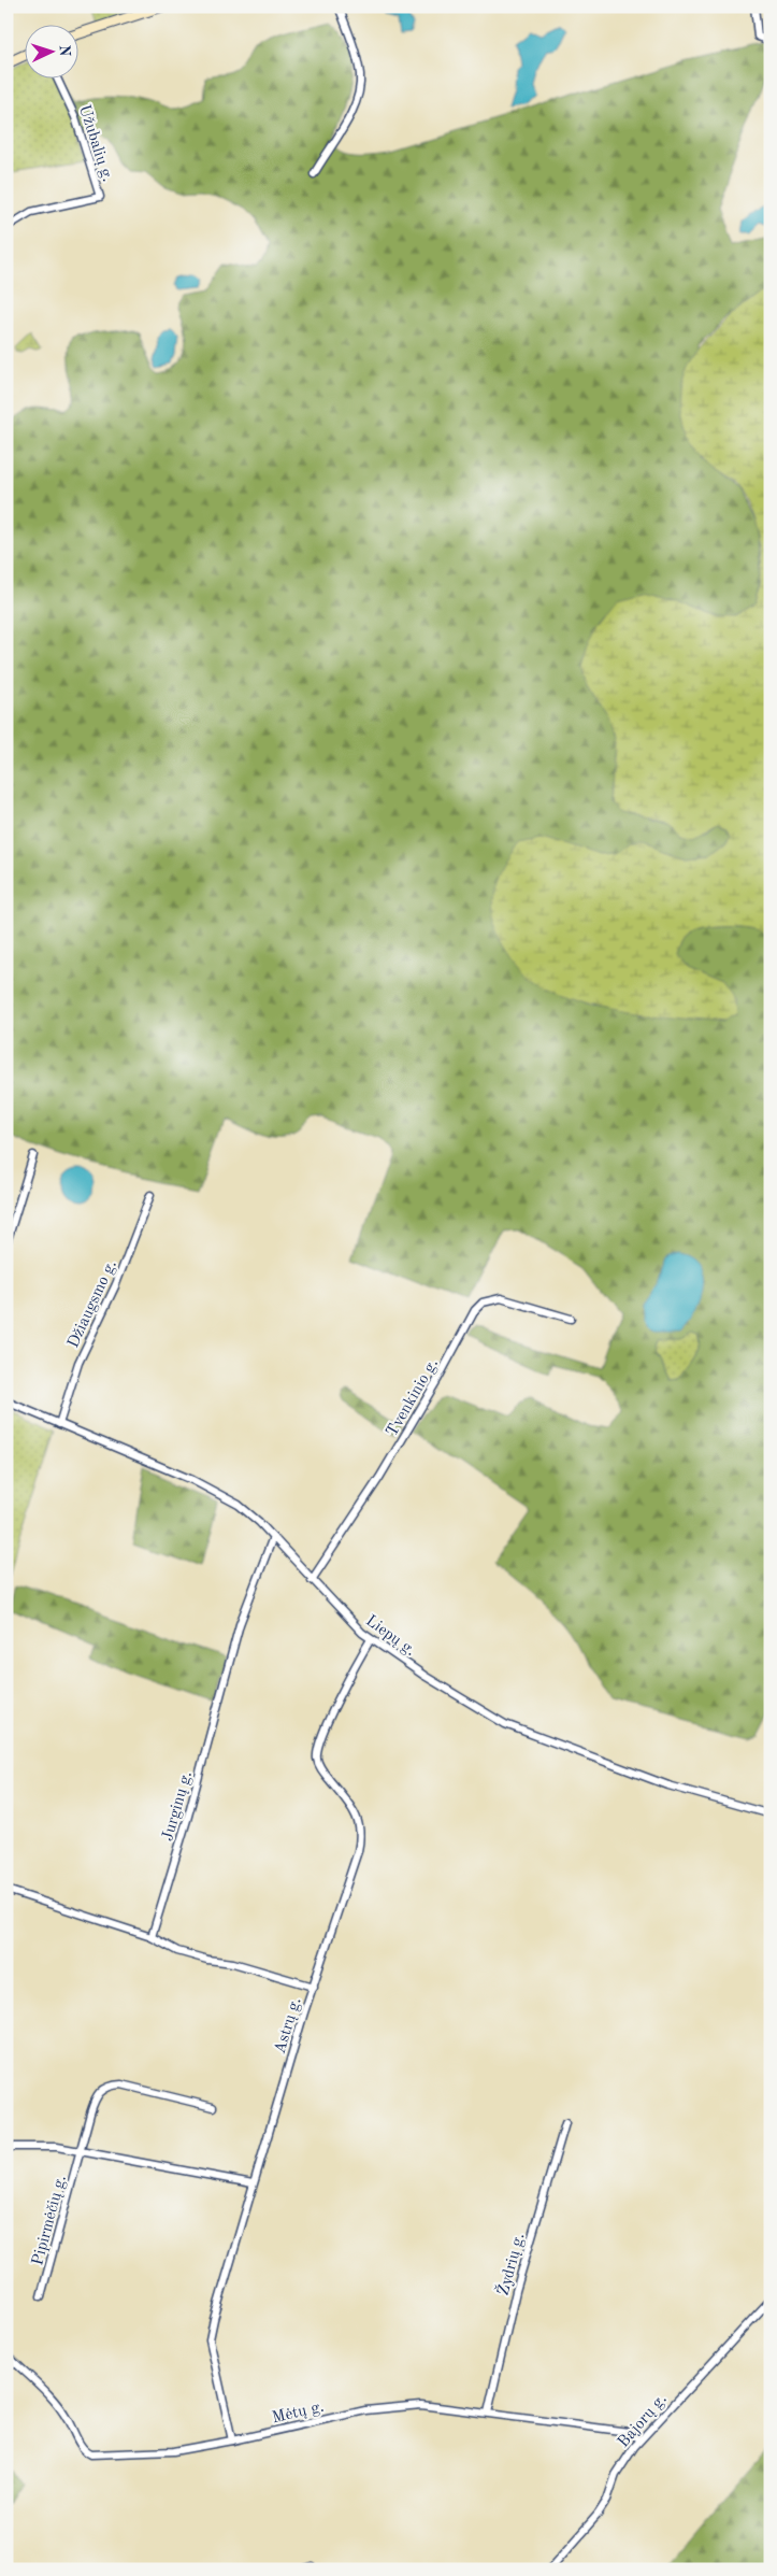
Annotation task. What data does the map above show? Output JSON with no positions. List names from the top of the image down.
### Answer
{
  "streets": {
    "street": [
      "Užubalių g.",
      "Džiaugsmo g.",
      "Tvenkinio g.",
      "Liepų g.",
      "Jurginų g.",
      "Astrų g.",
      "Pipirmėčių g.",
      "Žydrių g.",
      "Mėtų g.",
      "Bajorų g."
    ]
  },
  "crossings": [
    ["Džiaugsmo g.", "Liepų g."],
    ["Tvenkinio g.", "Liepų g."],
    ["Liepų g.", "Jurginų g."],
    ["Liepų g.", "Astrų g."],
    ["Astrų g.", "Mėtų g."],
    ["Žydrių g.", "Mėtų g."],
    ["Mėtų g.", "Bajorų g."]
  ],
  "north": "right"
}
